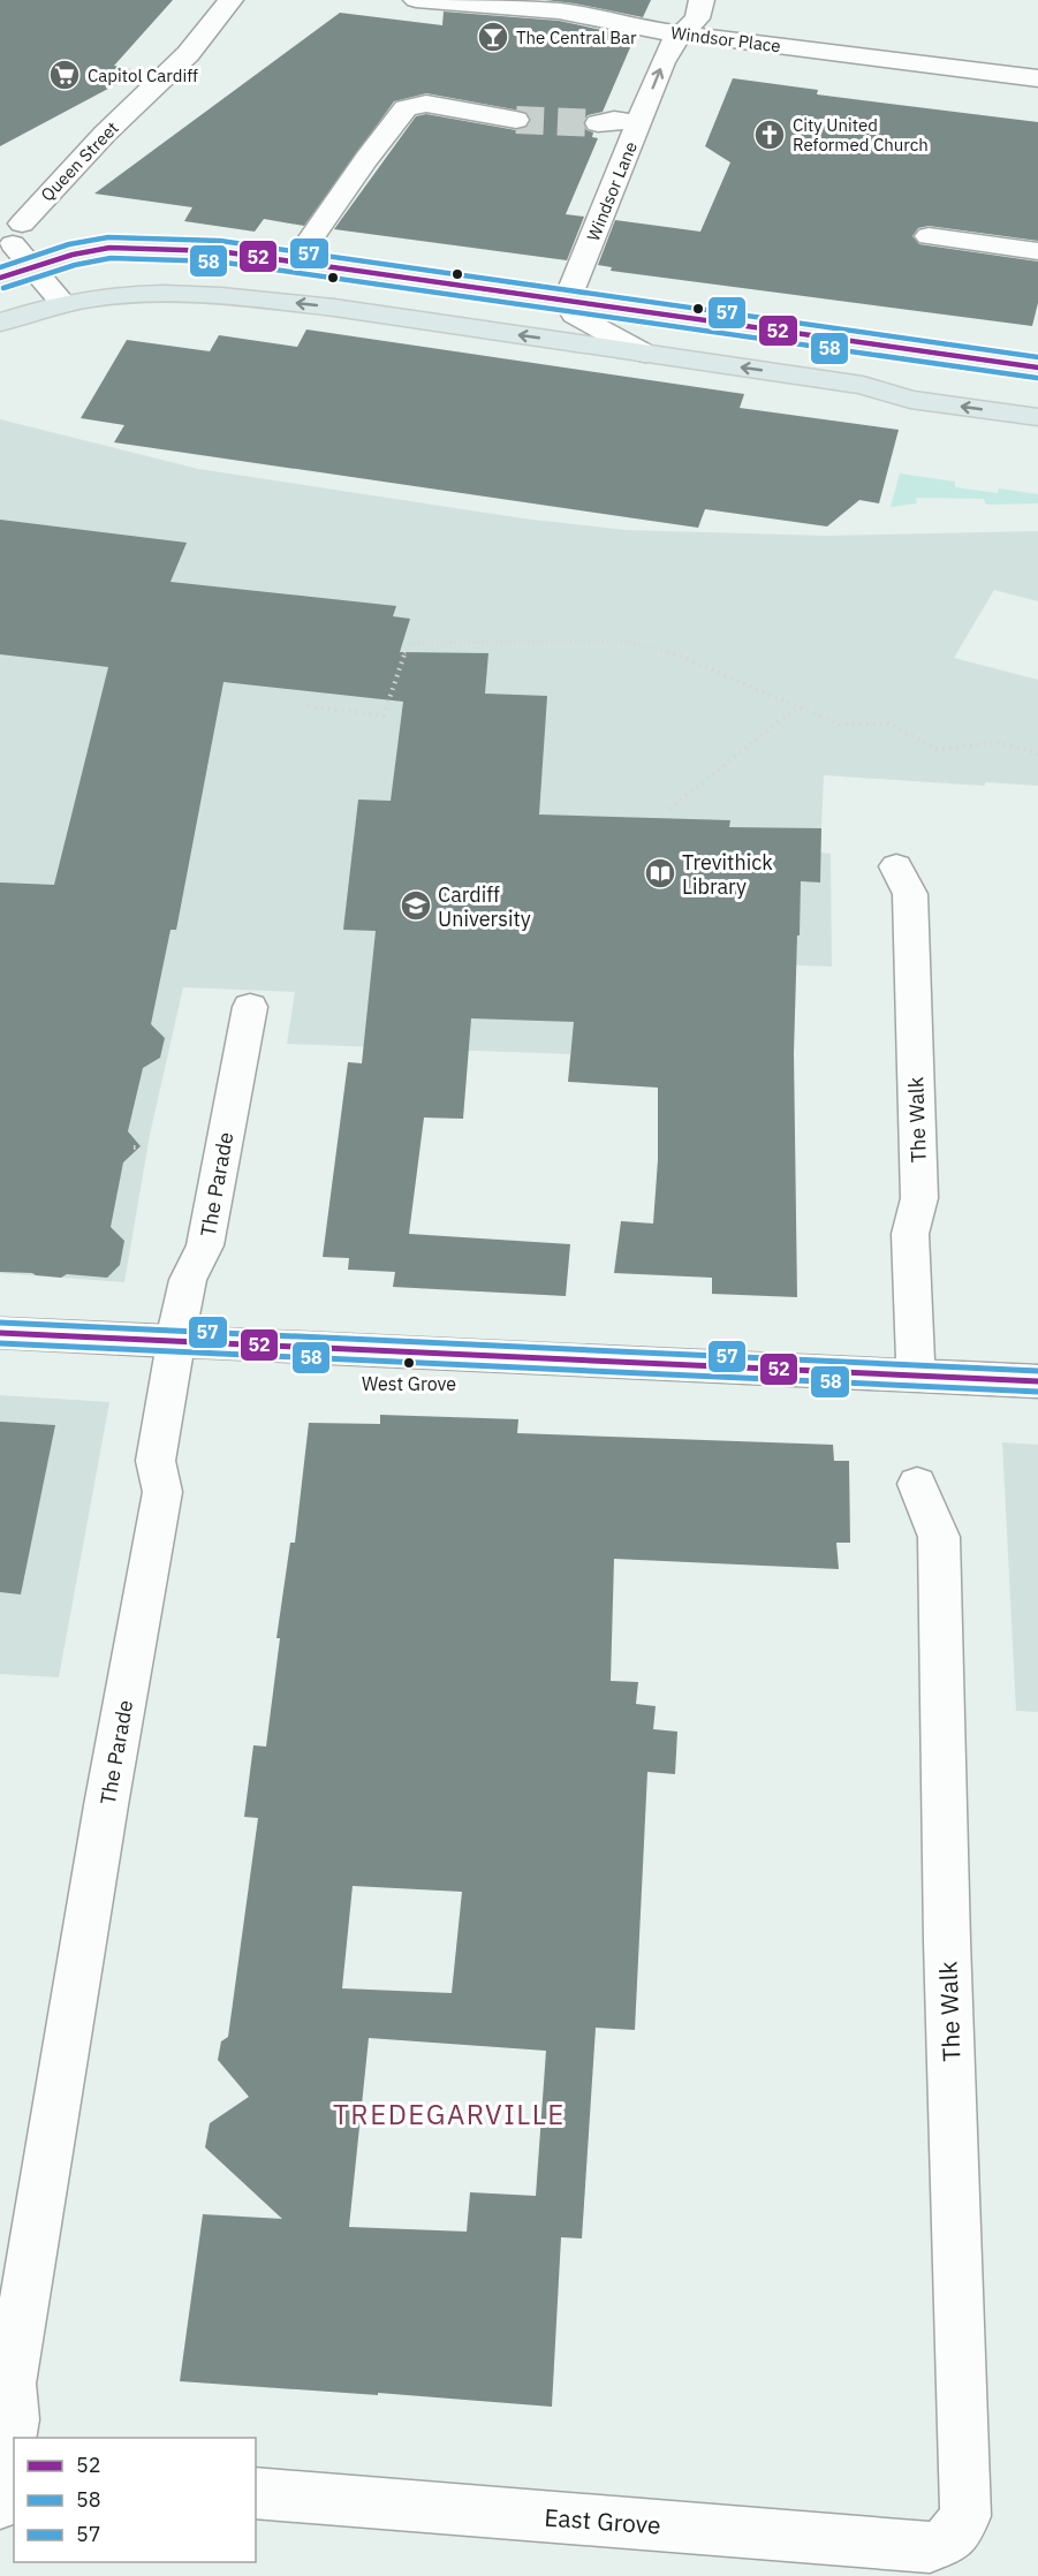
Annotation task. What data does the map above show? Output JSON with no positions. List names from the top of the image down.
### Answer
{
  "streets": {
    "street": [
      "Windsor Place",
      "Queen Street",
      "Windsor Lane",
      "The Walk",
      "The Parade",
      "East Grove"
    ]
  },
  "crossings": [
    ["Windsor Place", "Windsor Lane"],
    ["The Walk", "East Grove"]
  ],
  "districts": ["TREDEGARVILLE"],
  "places": {
    "bar": ["The Central Bar"],
    "supermarket": ["Capitol Cardiff"],
    "church": ["City United Reformed Church"],
    "library": ["Trevithick Library"],
    "school or university": ["Cardiff University"],
    "other": ["West Grove"]
  },
  "lines": ["transit line 57", "transit line 52", "transit line 58"],
  "legend": ["52", "58", "57"]
}
